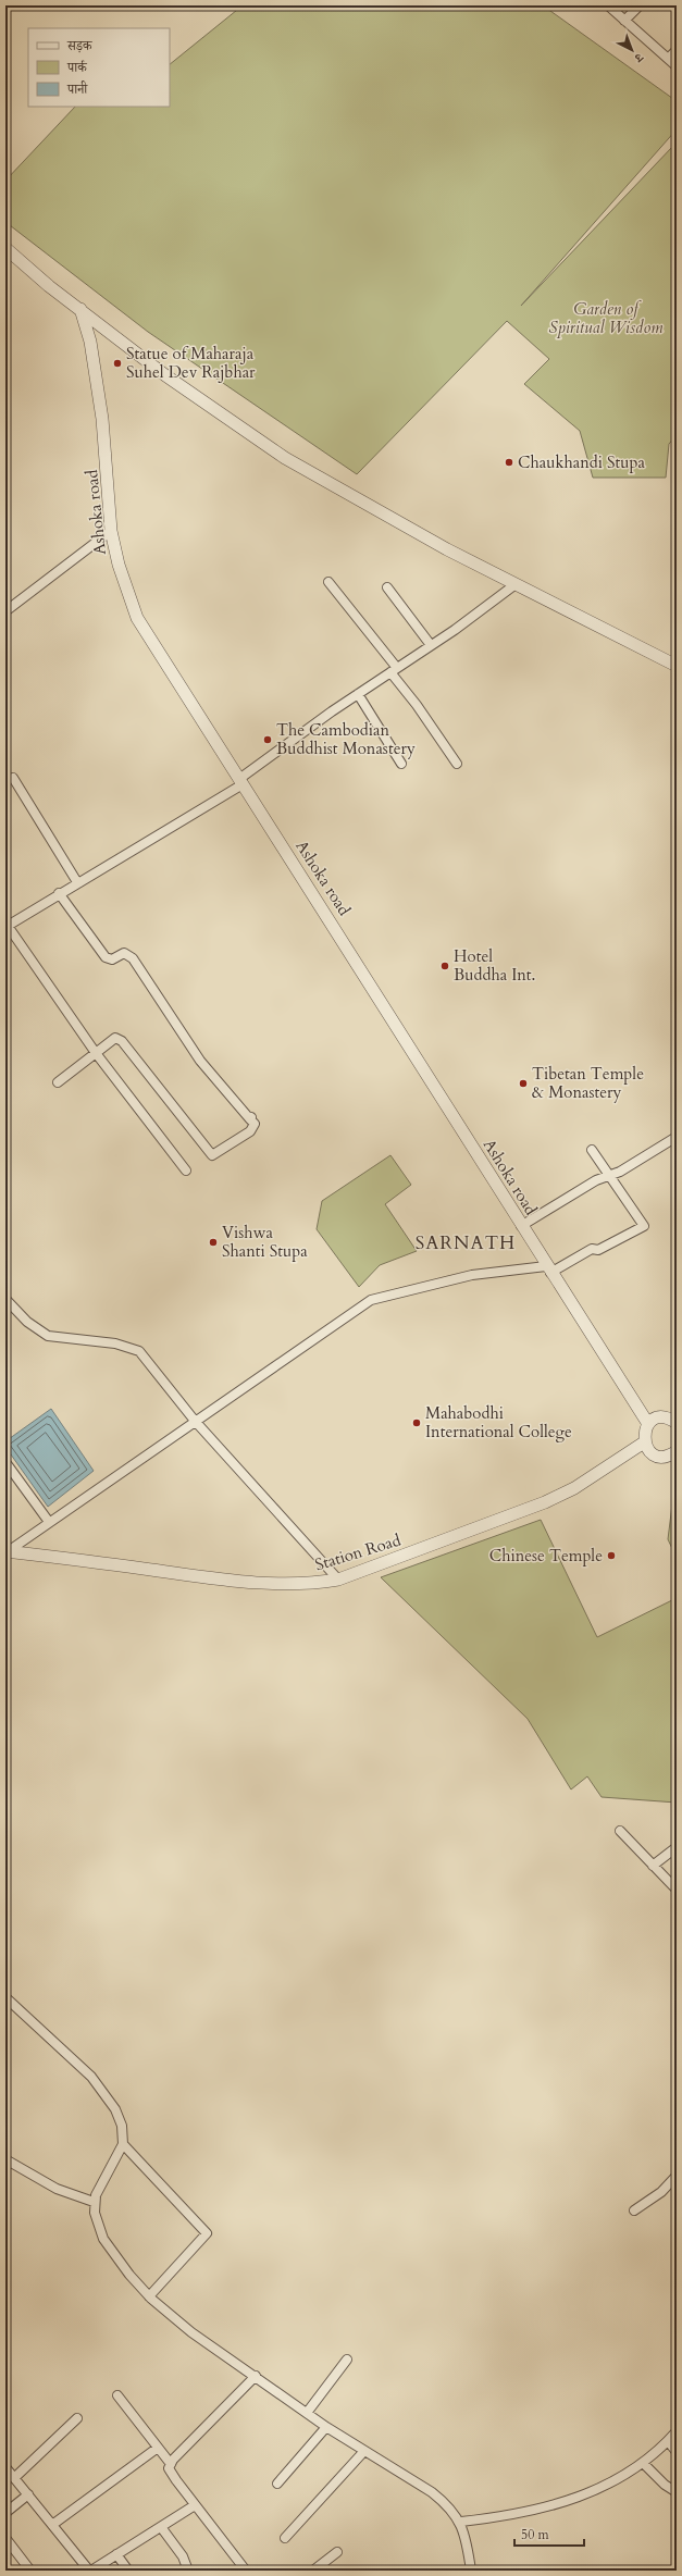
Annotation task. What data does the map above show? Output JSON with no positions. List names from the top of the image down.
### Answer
{
  "streets": {
    "street": ["Ashoka road", "Station Road"]
  },
  "districts": ["SARNATH"],
  "parks": ["Garden of Spiritual Wisdom"],
  "places": [
    "Statue of Maharaja Suhel Dev Rajbhar",
    "Chaukhandi Stupa",
    "The Cambodian Buddhist Monastery",
    "Hotel Buddha Int.",
    "Tibetan Temple & Monastery",
    "Vishwa Shanti Stupa",
    "Mahabodhi International College",
    "Chinese Temple"
  ],
  "legend": ["सड़क", "पार्क", "पानी"],
  "scale_bar": "50 m",
  "north": "bottom right"
}
